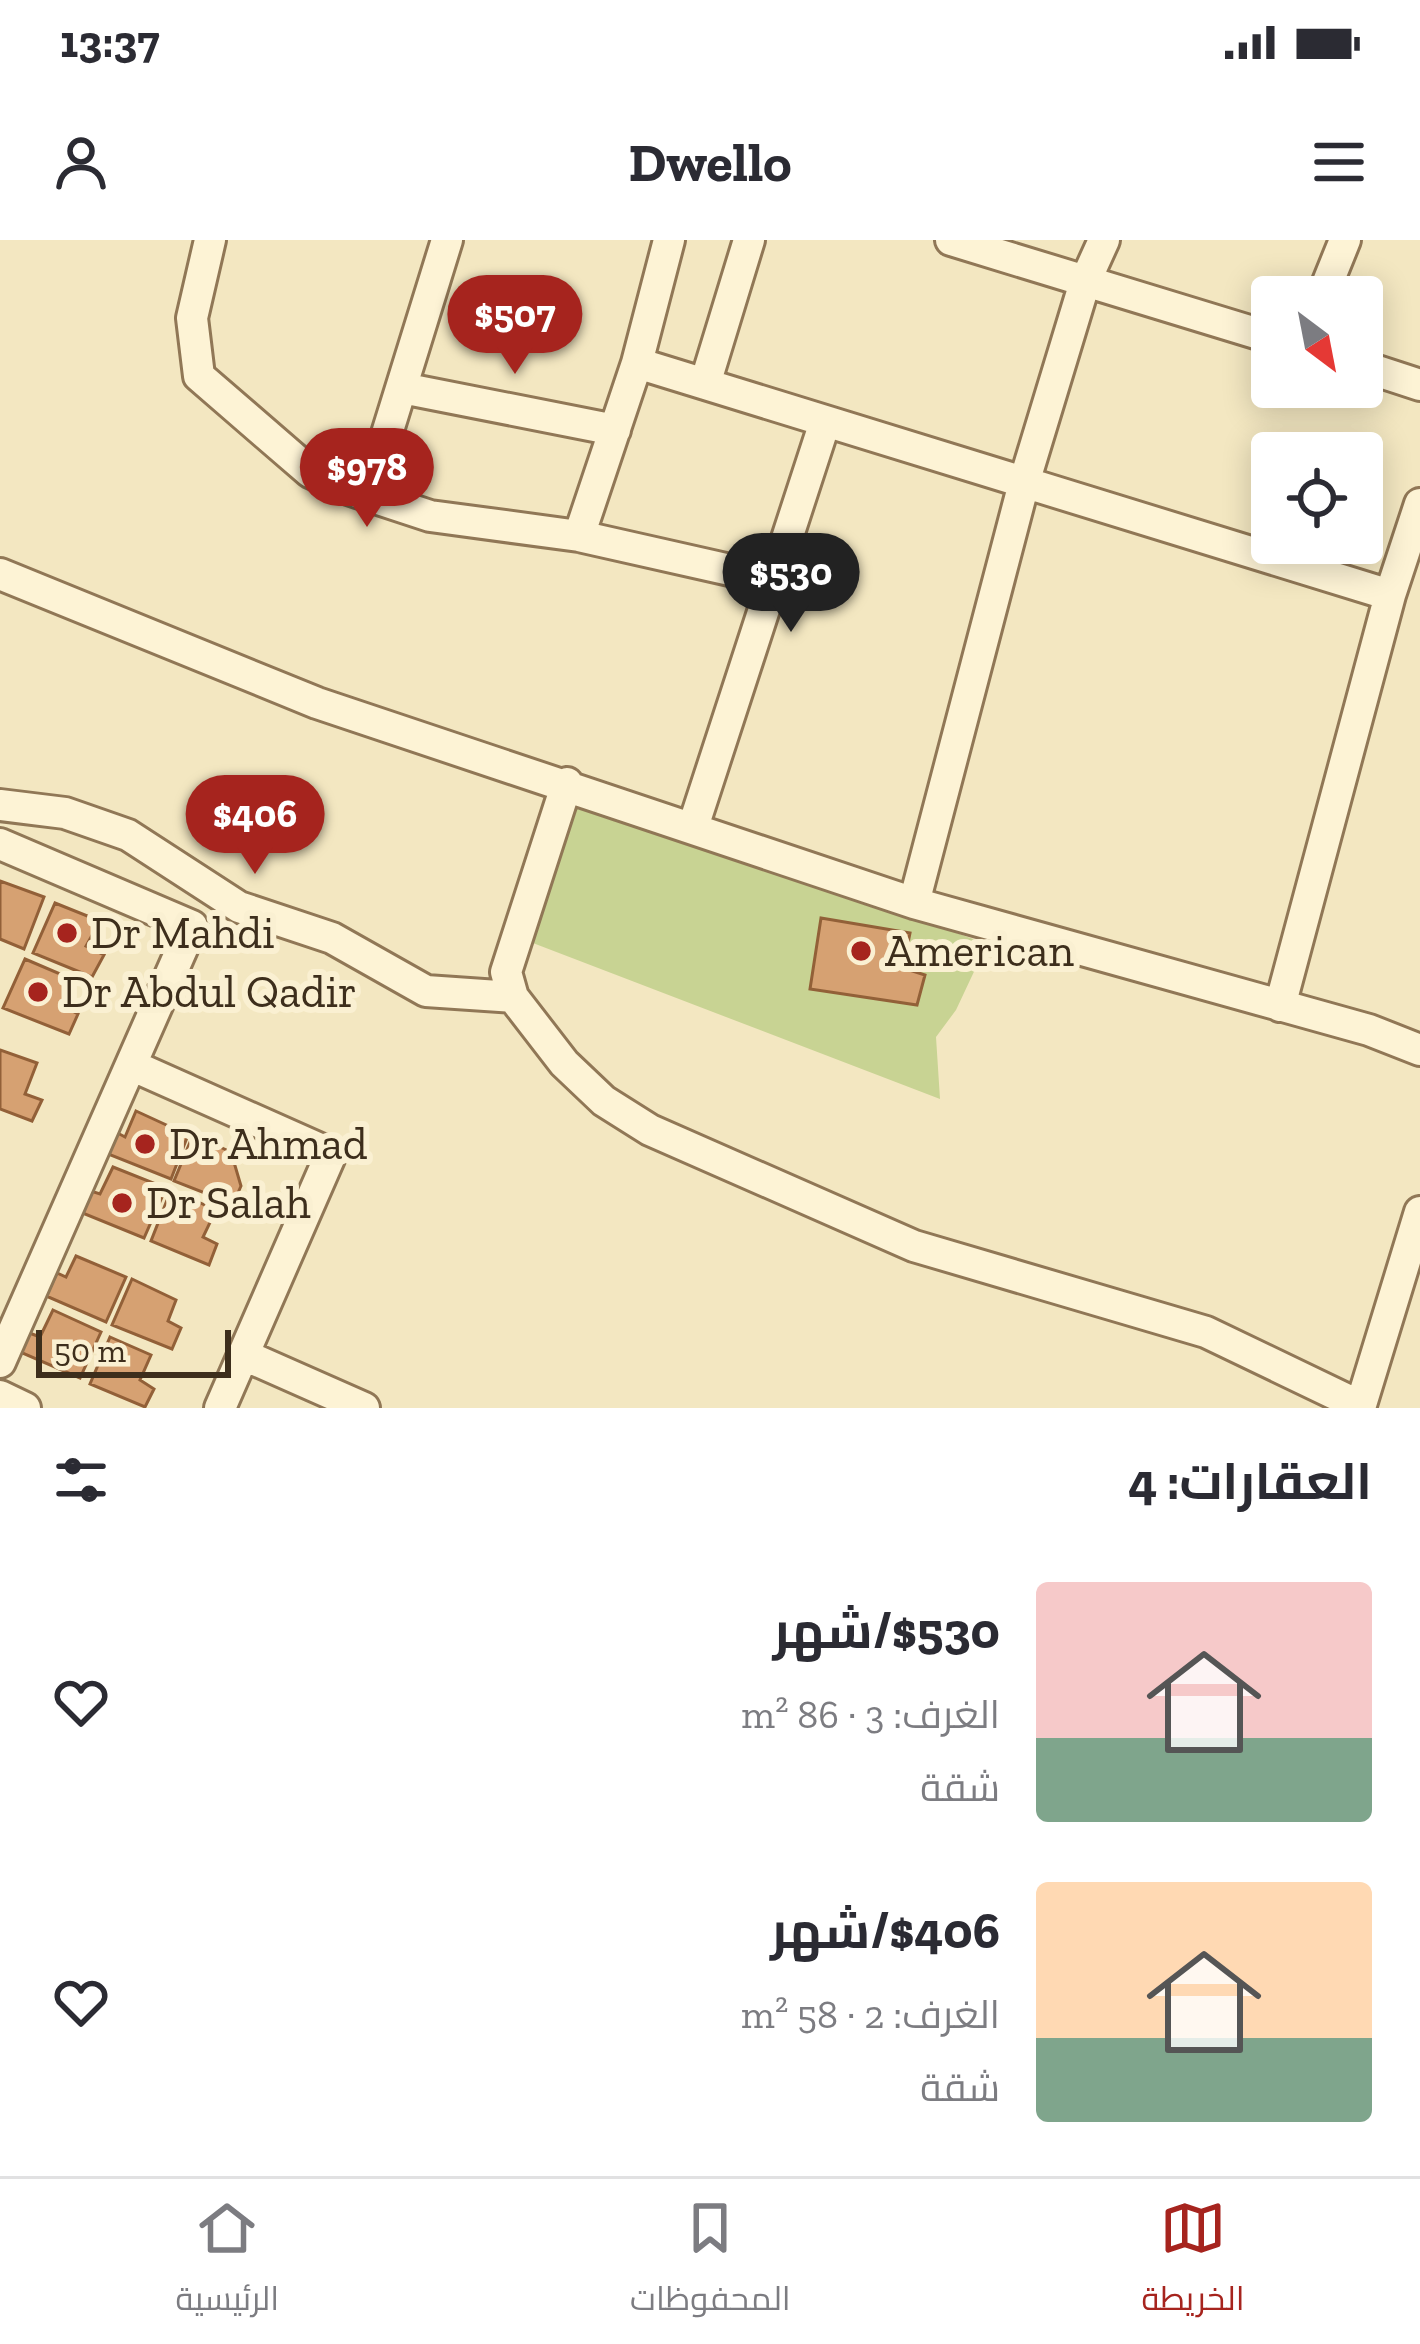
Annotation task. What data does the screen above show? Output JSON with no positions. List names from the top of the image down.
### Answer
{
  "places": [
    "Dr Mahdi",
    "American",
    "Dr Abdul Qadir",
    "Dr Ahmad",
    "Dr Salah"
  ],
  "scale_bar": "50 m",
  "north": "bottom right",
  "page": {
    "status": "13:37",
    "header": "Dwello",
    "price": [
      "$507",
      "$978",
      "$530",
      "$406"
    ],
    "scale": "50 m",
    "heading": "العقارات: 4",
    "list": [
      {
        "name": "$530/شهر",
        "note": "الغرف: 3 · 86 m² · شقة"
      },
      {
        "name": "$406/شهر",
        "note": "الغرف: 2 · 58 m² · شقة"
      }
    ],
    "tabs": ["الخريطة", "المحفوظات", "الرئيسية"]
  }
}
